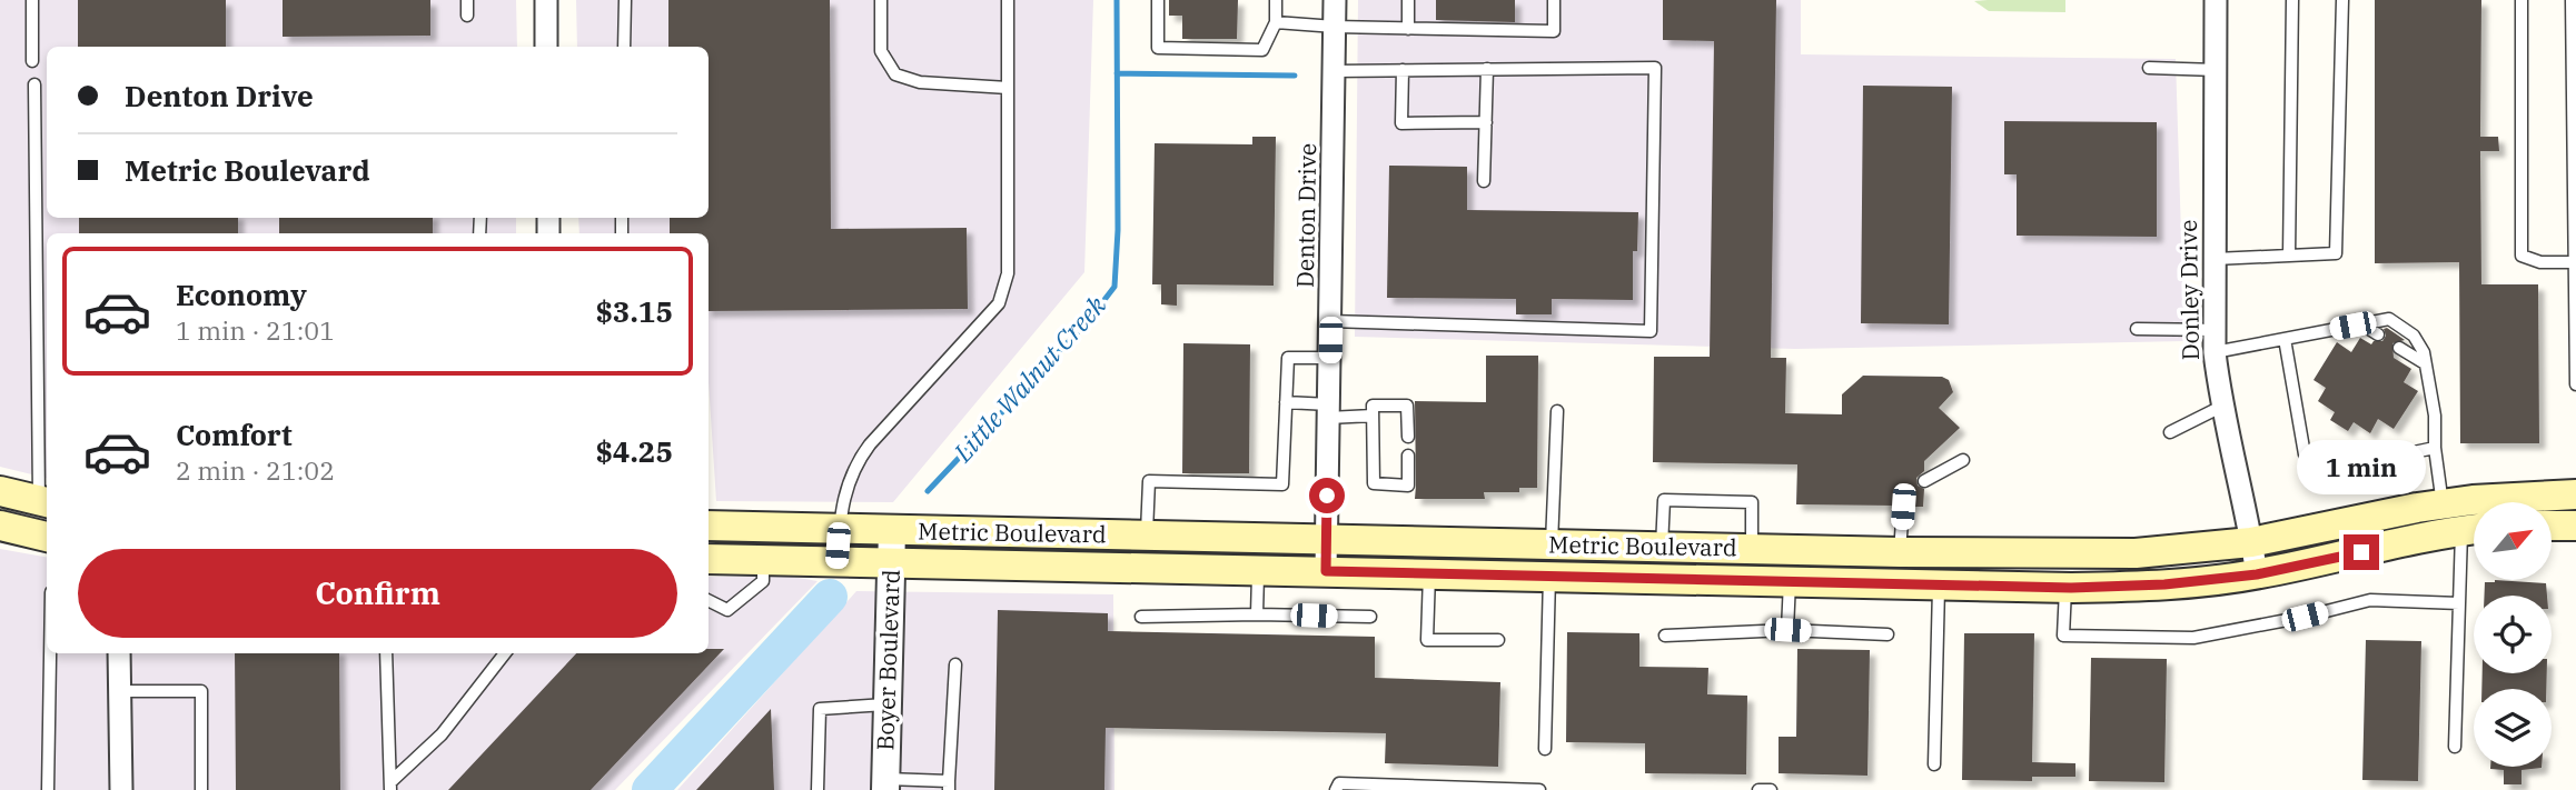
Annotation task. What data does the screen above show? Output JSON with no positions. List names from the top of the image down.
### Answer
{
  "streets": {
    "main road": ["Metric Boulevard"],
    "street": ["Denton Drive", "Donley Drive", "Boyer Boulevard"]
  },
  "crossings": [
    ["Denton Drive", "Metric Boulevard"],
    ["Donley Drive", "Metric Boulevard"],
    ["Metric Boulevard", "Boyer Boulevard"]
  ],
  "water": ["Little Walnut Creek"],
  "north": "top right",
  "page": {
    "banner": ["Denton Drive", "Metric Boulevard"],
    "list": [
      {
        "name": "Economy",
        "note": "1 min · 21:01",
        "value": "$3.15"
      },
      {
        "name": "Comfort",
        "note": "2 min · 21:02",
        "value": "$4.25"
      }
    ],
    "bubble": "1 min",
    "buttons": "Confirm"
  }
}
